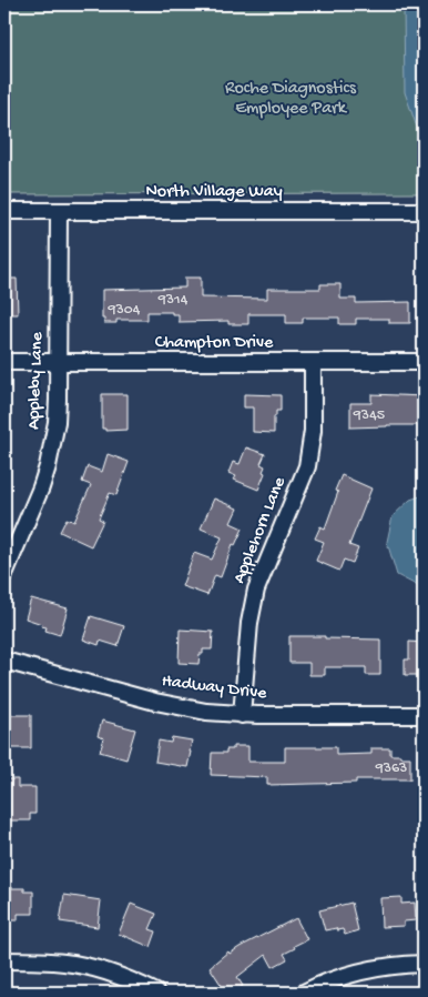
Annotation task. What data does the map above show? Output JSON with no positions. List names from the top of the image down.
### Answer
{
  "streets": {
    "street": [
      "North Village Way",
      "Champton Drive",
      "Appleby Lane",
      "Applehorn Lane",
      "Hadway Drive"
    ]
  },
  "crossings": [
    ["North Village Way", "Appleby Lane"],
    ["Champton Drive", "Appleby Lane"],
    ["Champton Drive", "Applehorn Lane"],
    ["Applehorn Lane", "Hadway Drive"]
  ],
  "parks": ["Roche Diagnostics Employee Park"],
  "house_numbers": [
    "9314",
    "9304",
    "9345",
    "9363"
  ]
}
